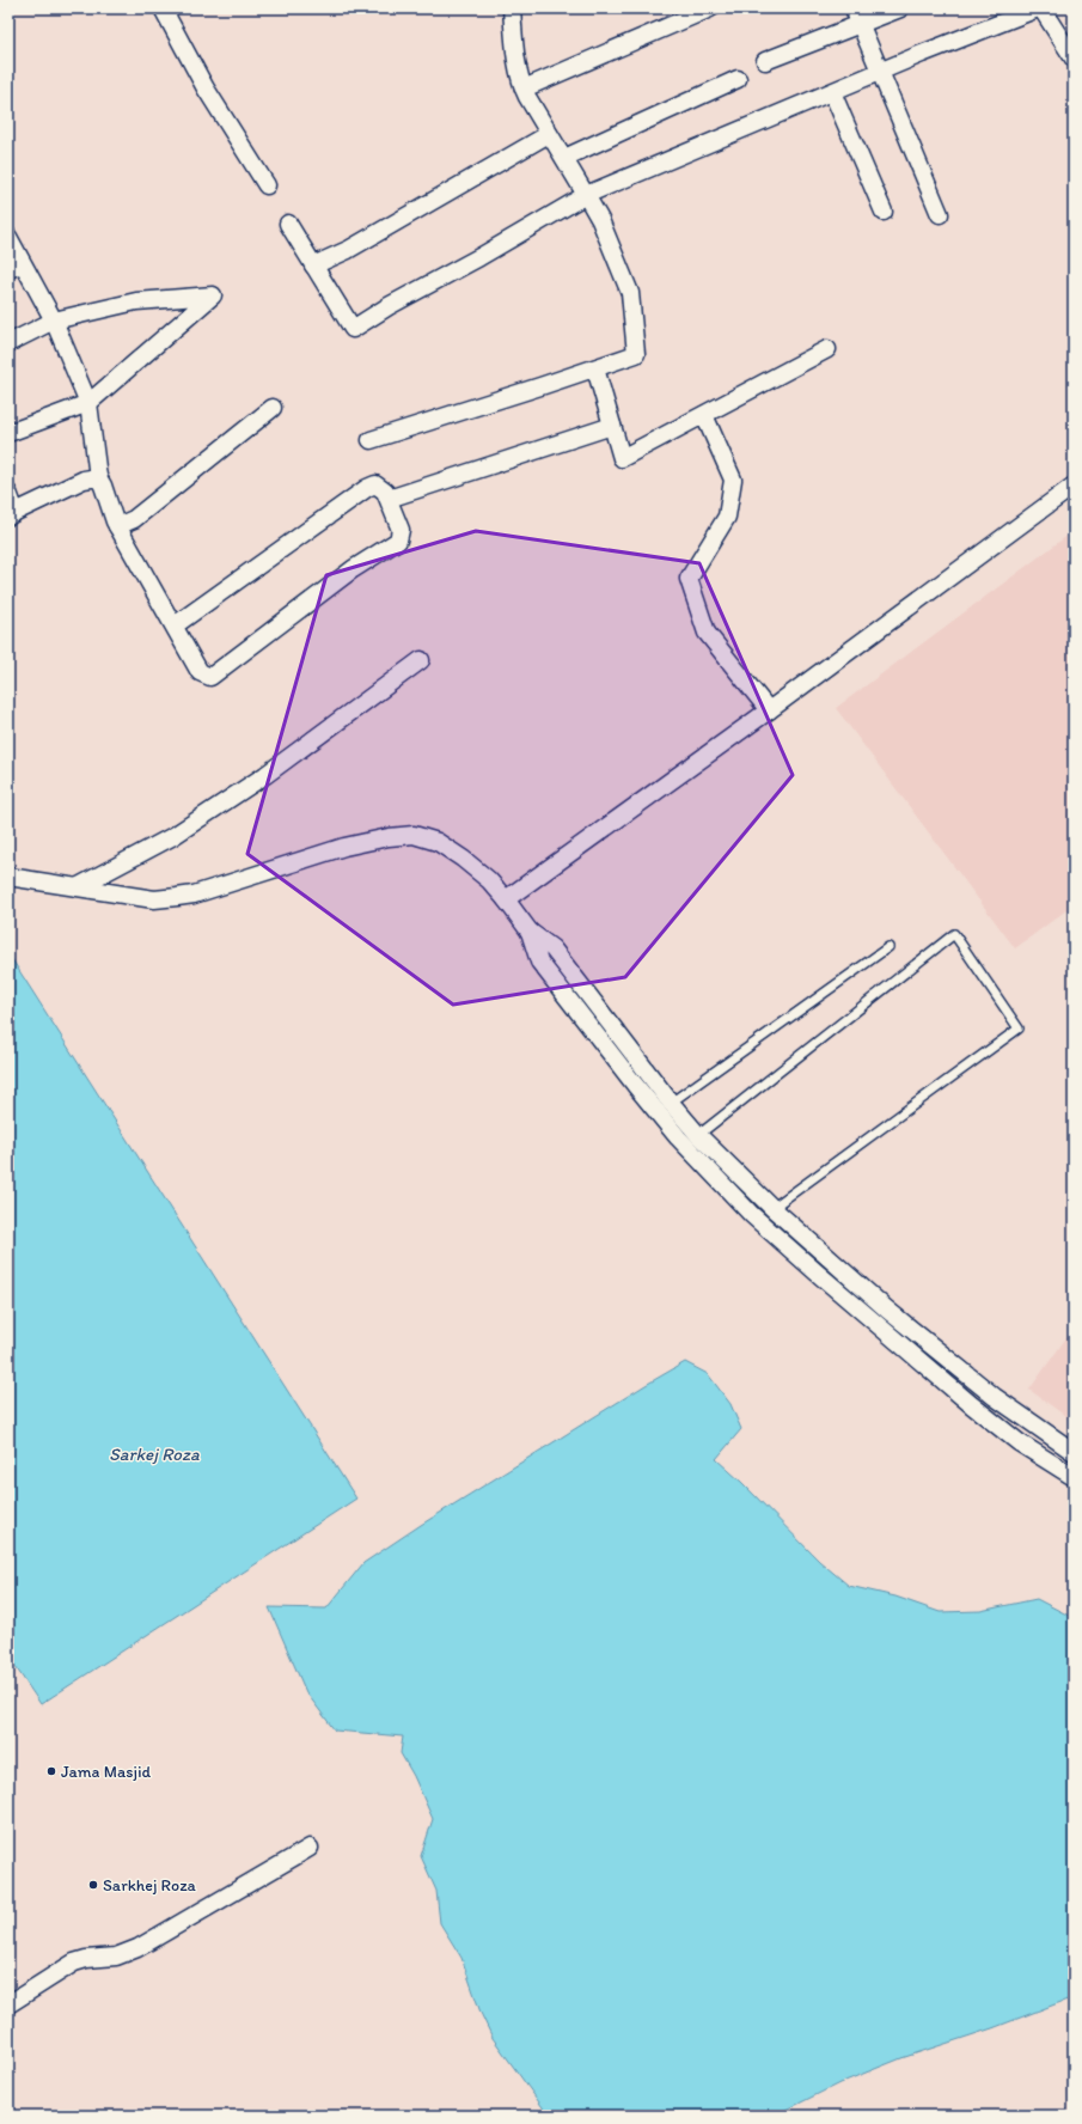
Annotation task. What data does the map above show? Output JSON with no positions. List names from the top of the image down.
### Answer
{
  "water": ["Sarkej Roza"],
  "places": ["Jama Masjid", "Sarkhej Roza"]
}
